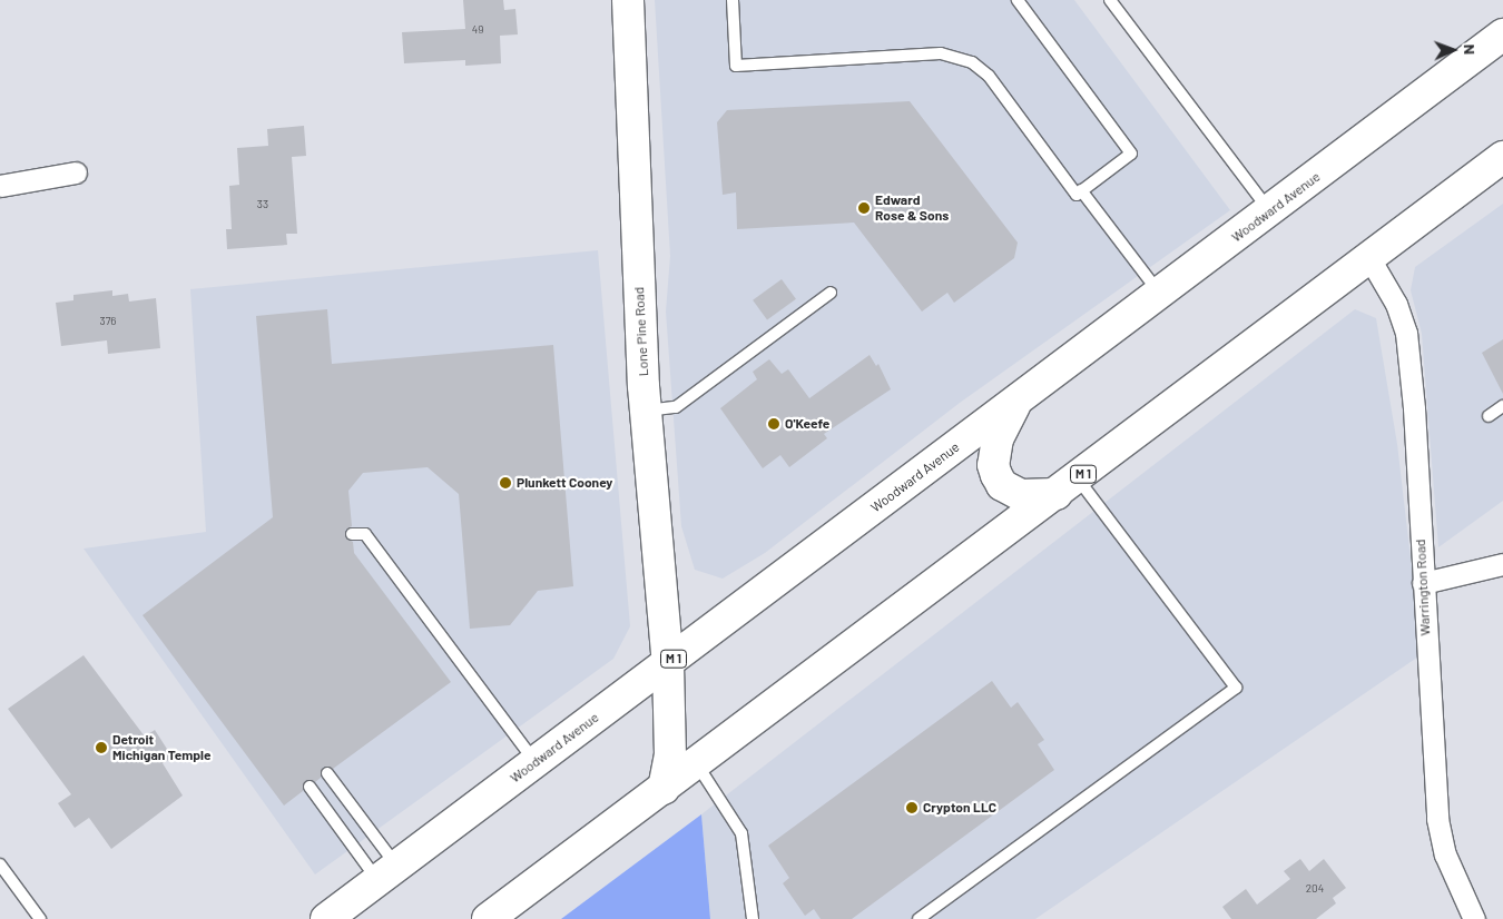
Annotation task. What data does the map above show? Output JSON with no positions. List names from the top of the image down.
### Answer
{
  "streets": {
    "main road": ["Woodward Avenue", "Lone Pine Road", "M 1"],
    "street": ["Warrington Road"]
  },
  "crossings": [
    ["Woodward Avenue", "Lone Pine Road"],
    ["Lone Pine Road", "M 1"],
    ["M 1", "Warrington Road"]
  ],
  "places": [
    "Edward Rose & Sons",
    "O'Keefe",
    "Plunkett Cooney",
    "Detroit Michigan Temple",
    "Crypton LLC"
  ],
  "house_numbers": [
    "49",
    "33",
    "376",
    "204"
  ],
  "north": "right"
}
